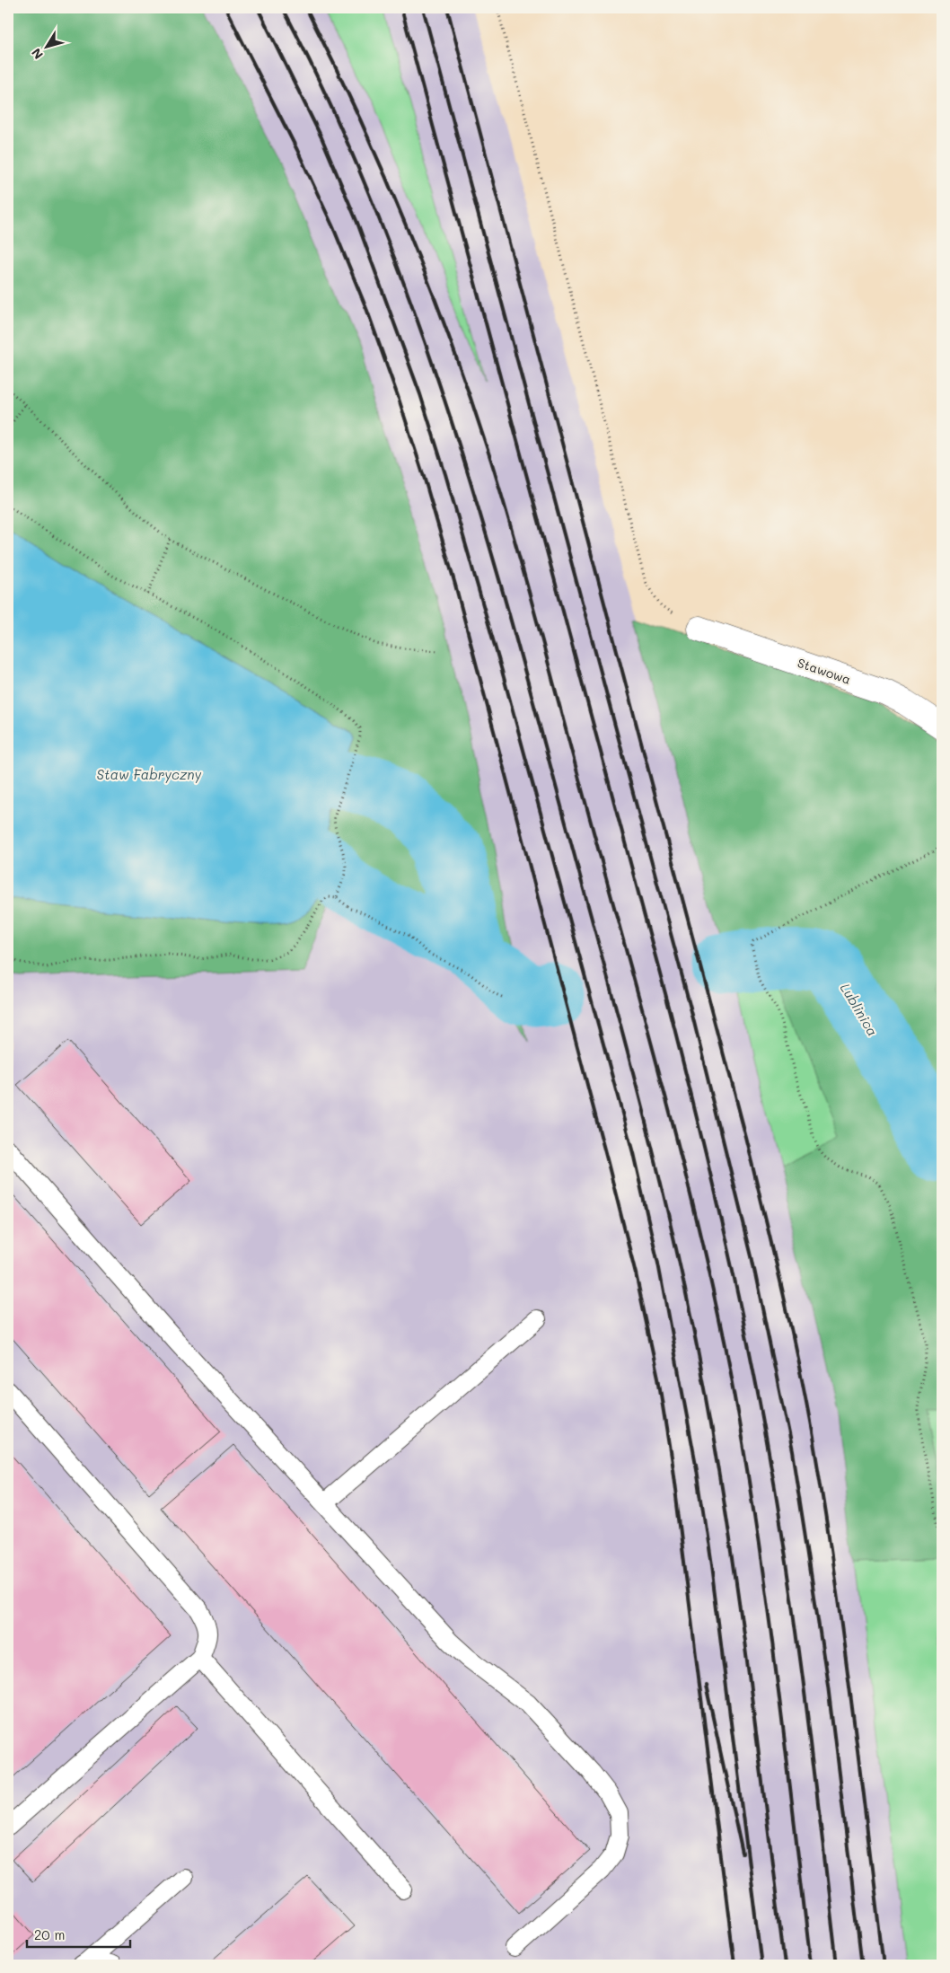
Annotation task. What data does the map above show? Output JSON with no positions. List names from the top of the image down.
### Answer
{
  "streets": {
    "street": ["Stawowa"]
  },
  "water": ["Staw Fabryczny", "Lublinica"],
  "scale_bar": "20 m",
  "north": "bottom left"
}
